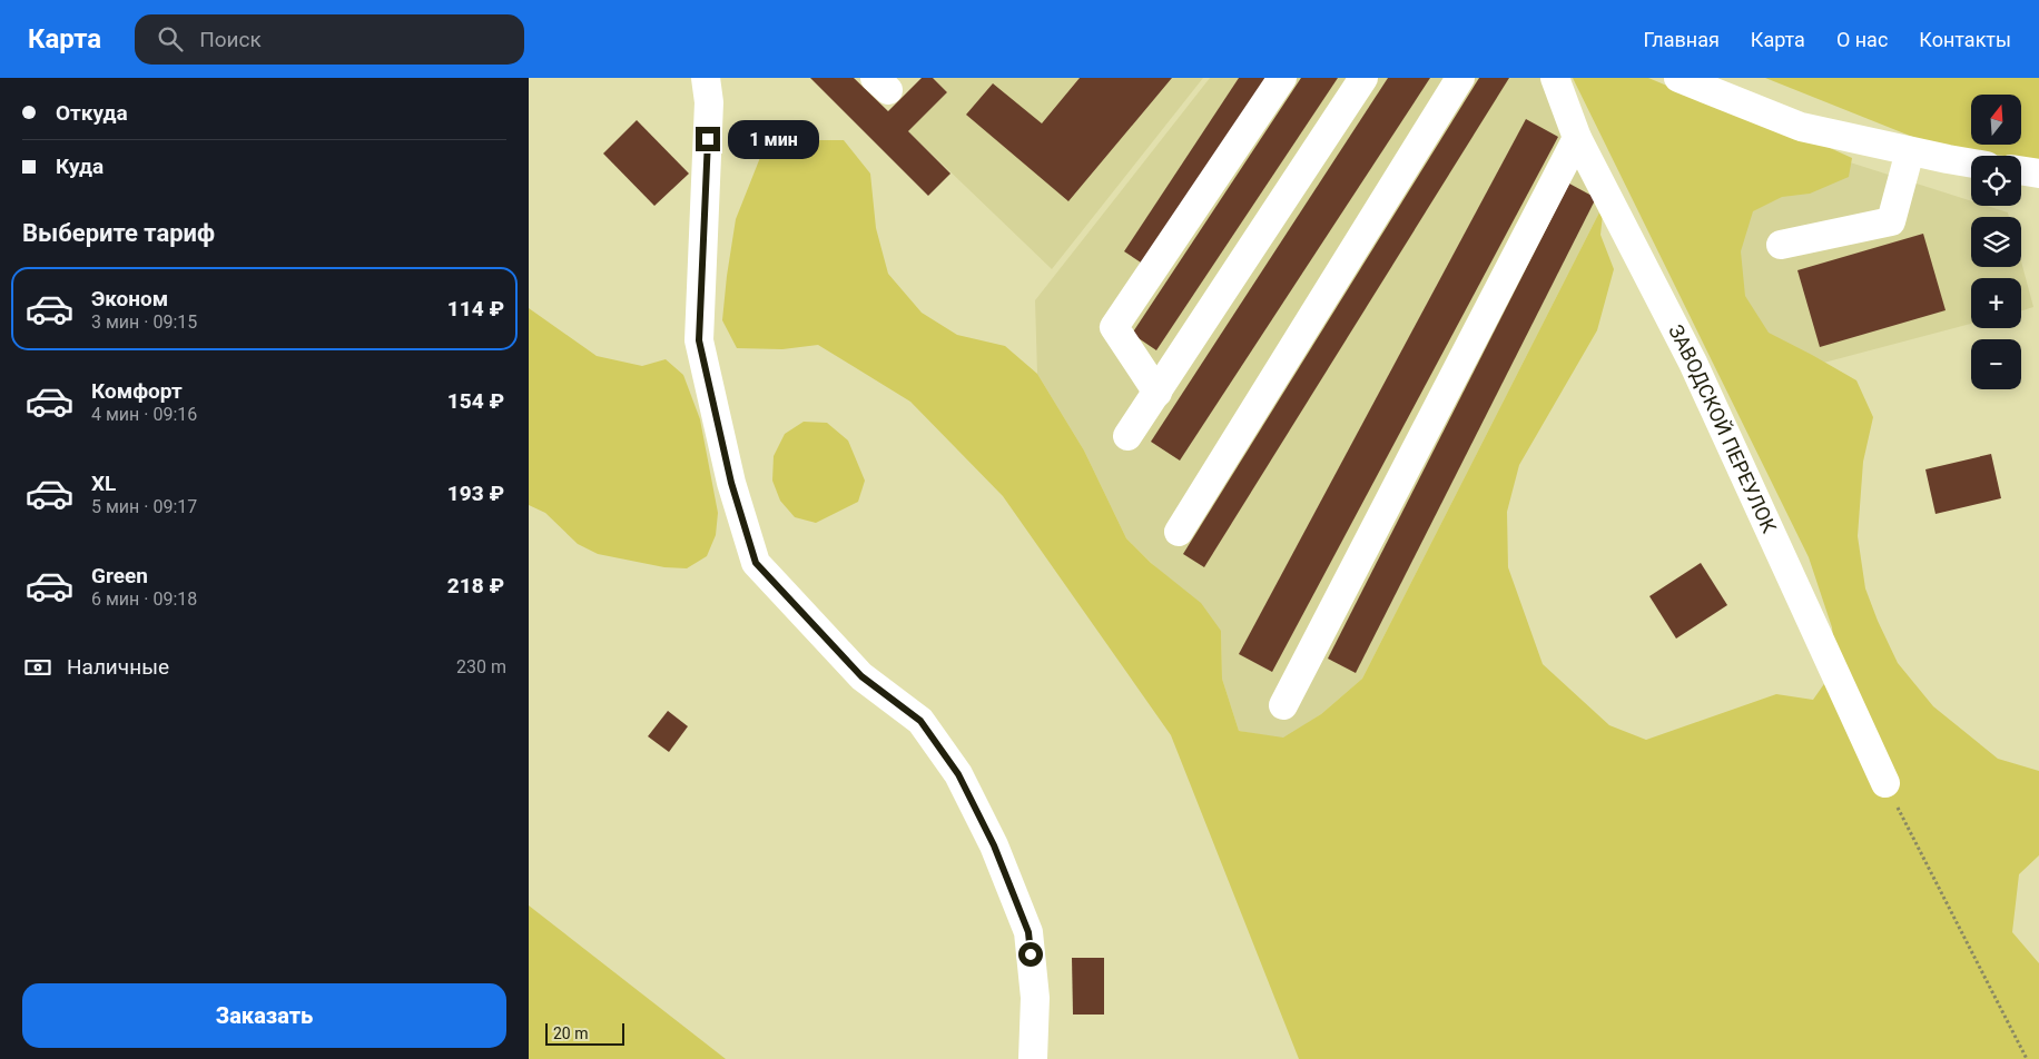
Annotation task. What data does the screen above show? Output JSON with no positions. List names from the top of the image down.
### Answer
{
  "streets": {
    "street": ["ЗАВОДСКОЙ ПЕРЕУЛОК"]
  },
  "scale_bar": "20 m",
  "north": "top",
  "page": {
    "header": "Карта",
    "search": "Поиск",
    "nav": [
      "Главная",
      "Карта",
      "О нас",
      "Контакты"
    ],
    "banner": ["Откуда", "Куда"],
    "map_buttons": ["+", "−"],
    "bubble": "1 мин",
    "heading": "Выберите тариф",
    "list": [
      {
        "name": "Эконом",
        "note": "3 мин · 09:15",
        "value": "114 ₽"
      },
      {
        "name": "Комфорт",
        "note": "4 мин · 09:16",
        "value": "154 ₽"
      },
      {
        "name": "XL",
        "note": "5 мин · 09:17",
        "value": "193 ₽"
      },
      {
        "name": "Green",
        "note": "6 мин · 09:18",
        "value": "218 ₽"
      }
    ],
    "pay": ["Наличные", "230 m"],
    "buttons": "Заказать",
    "scale": "20 m"
  }
}
